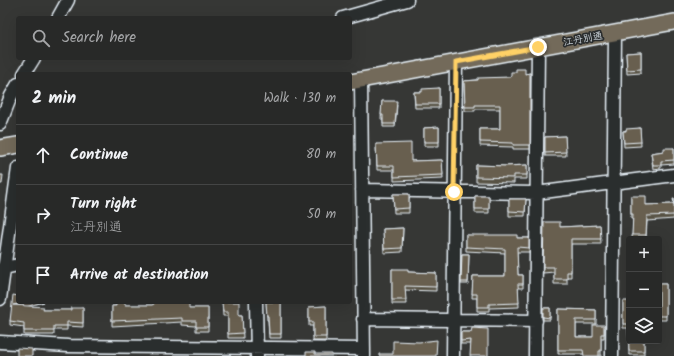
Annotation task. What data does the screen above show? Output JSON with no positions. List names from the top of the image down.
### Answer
{
  "streets": {
    "main road": ["江丹別通"]
  },
  "page": {
    "search": "Search here",
    "heading": ["2 min", "Walk · 130 m"],
    "list": [
      ["Continue", "80 m"],
      ["Turn right", "江丹別通", "50 m"],
      "Arrive at destination"
    ],
    "map_buttons": ["+", "−"]
  }
}
